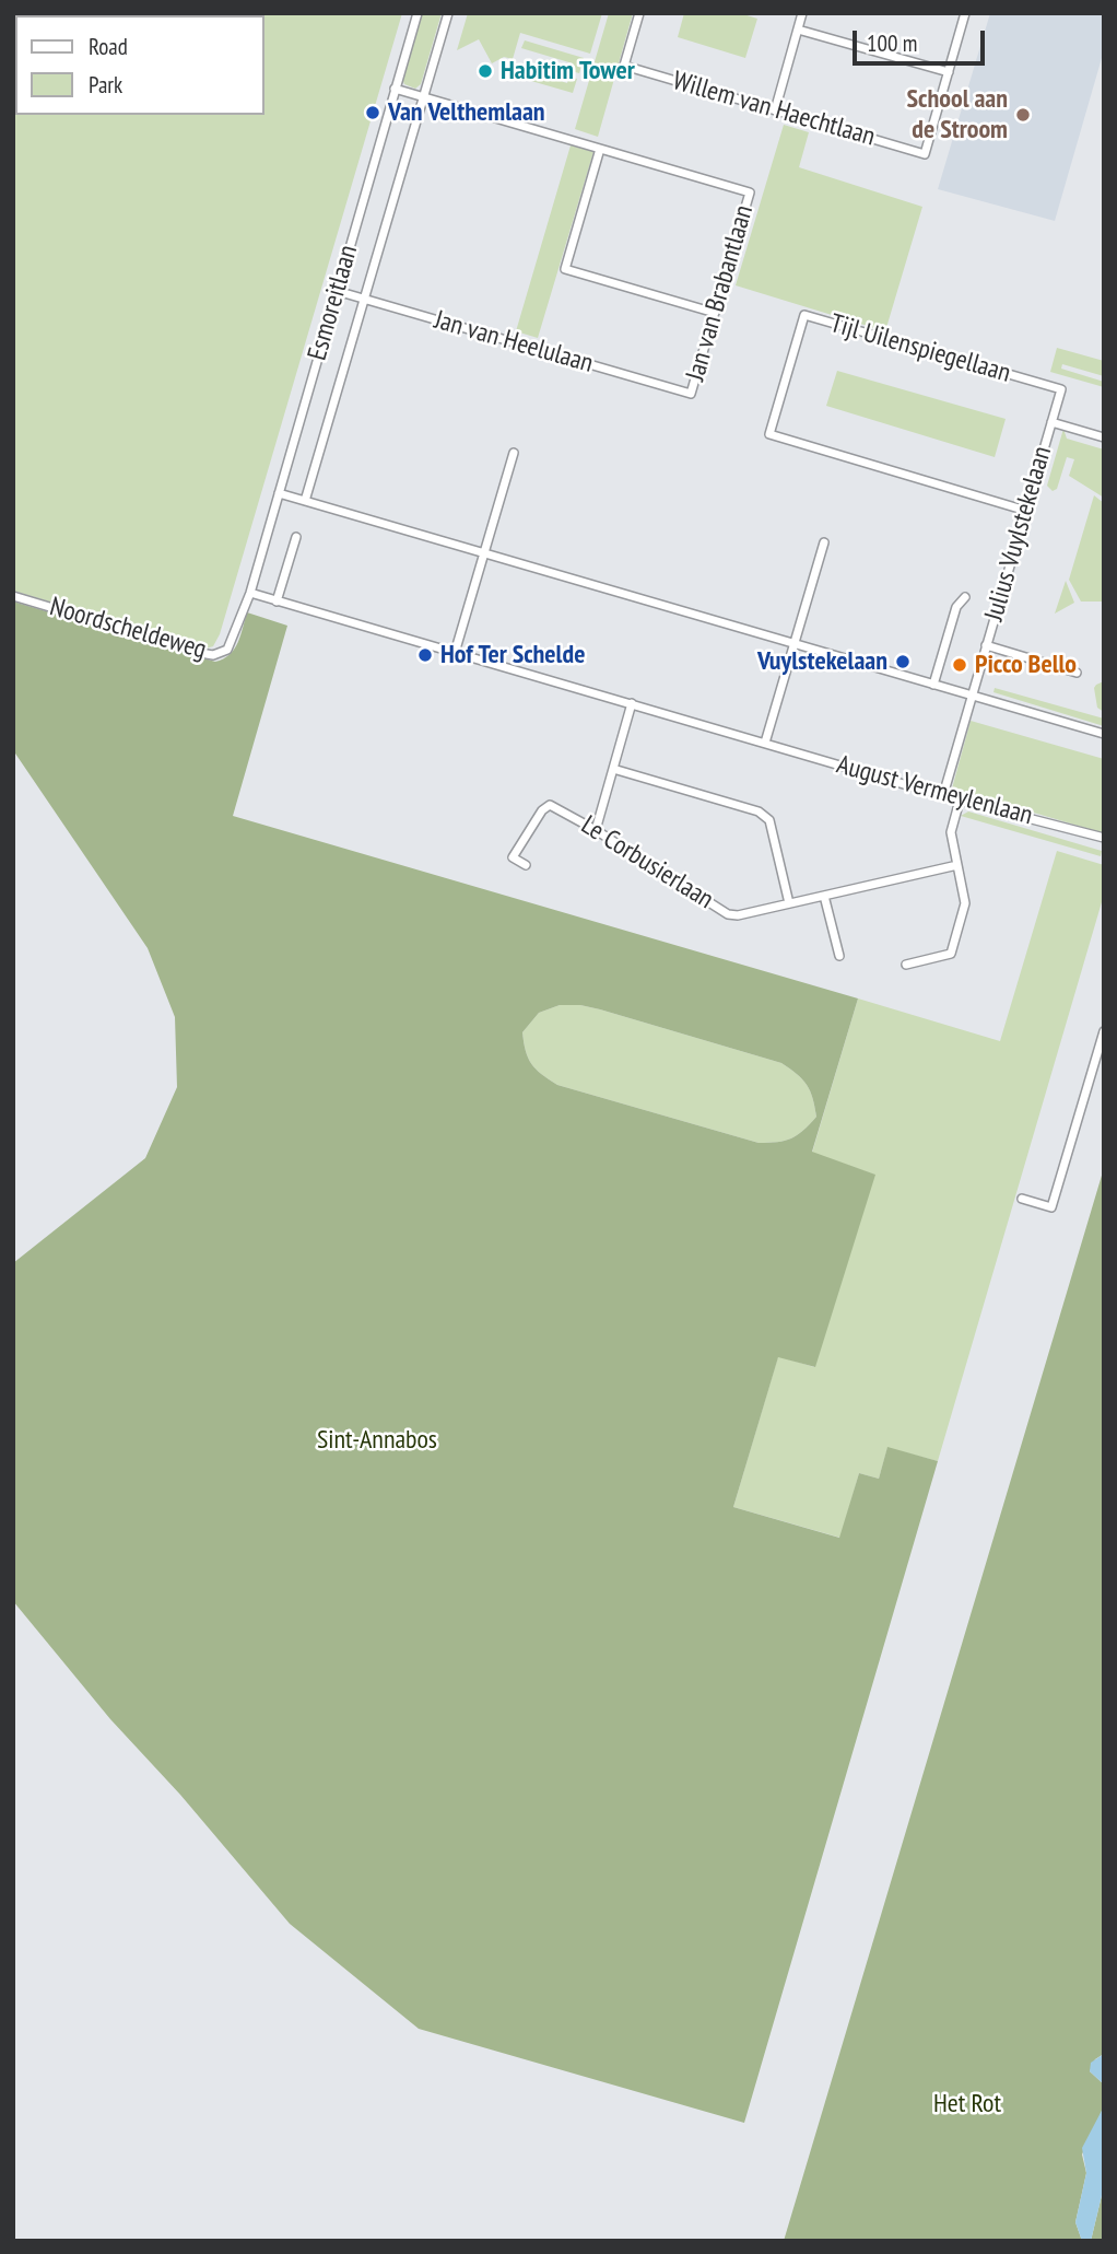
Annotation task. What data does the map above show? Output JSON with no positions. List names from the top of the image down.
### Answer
{
  "streets": {
    "street": [
      "Willem van Haechtlaan",
      "Jan van Brabantlaan",
      "Esmoreitlaan",
      "Jan van Heelulaan",
      "Tijl Uilenspiegellaan",
      "Julius Vuylstekelaan",
      "Noordscheldeweg",
      "August Vermeylenlaan",
      "Le Corbusierlaan"
    ]
  },
  "crossings": [
    ["Jan van Brabantlaan", "Jan van Heelulaan"],
    ["Esmoreitlaan", "Jan van Heelulaan"],
    ["Esmoreitlaan", "Noordscheldeweg"],
    ["Esmoreitlaan", "August Vermeylenlaan"],
    ["Tijl Uilenspiegellaan", "Julius Vuylstekelaan"],
    ["Julius Vuylstekelaan", "August Vermeylenlaan"],
    ["Noordscheldeweg", "August Vermeylenlaan"]
  ],
  "parks": ["Sint-Annabos", "Het Rot"],
  "places": [
    "Habitim Tower",
    "Van Velthemlaan",
    "School aan de Stroom",
    "Hof Ter Schelde",
    "Vuylstekelaan",
    "Picco Bello"
  ],
  "legend": ["Road", "Park"],
  "scale_bar": "100 m"
}
